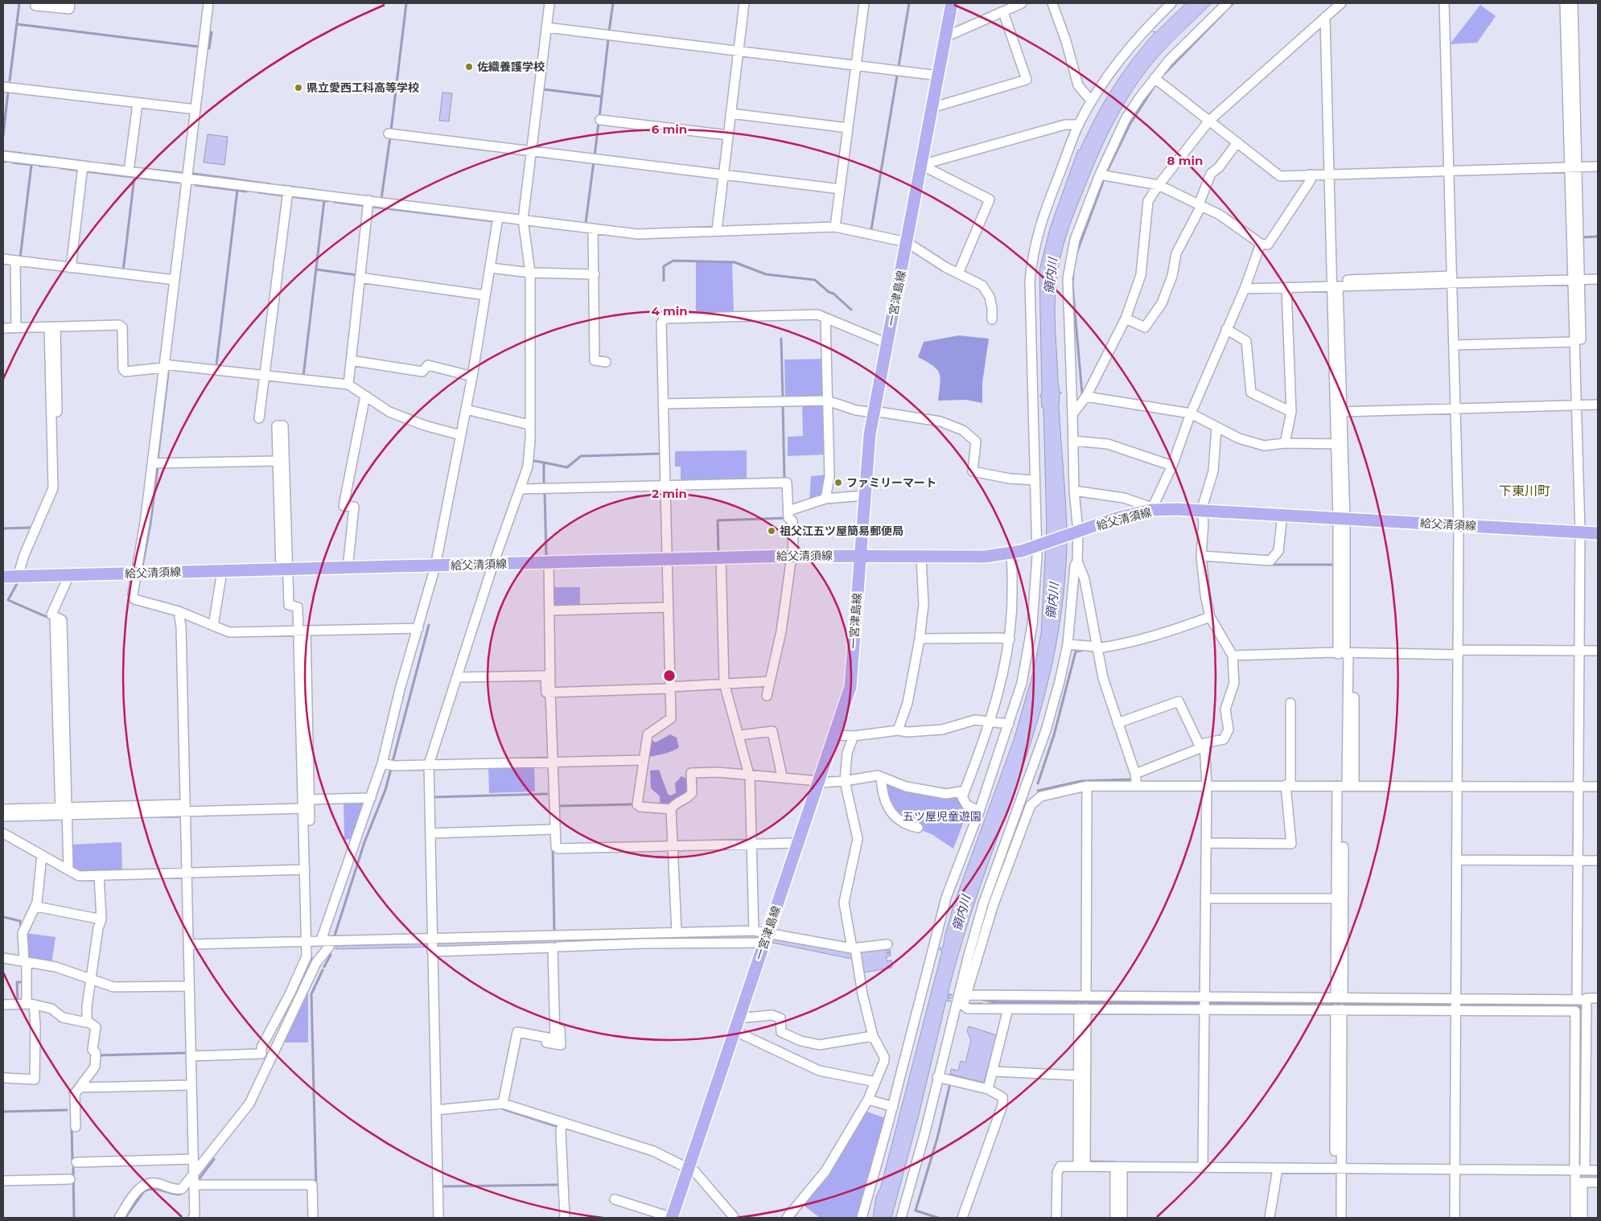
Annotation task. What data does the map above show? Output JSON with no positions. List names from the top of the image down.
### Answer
{
  "streets": {
    "main road": ["一宮津島線", "給父清須線"]
  },
  "crossings": [
    ["一宮津島線", "給父清須線"]
  ],
  "districts": ["下東川町"],
  "water": ["領内川"],
  "parks": ["五ツ屋児童遊園"],
  "places": [
    "佐織養護学校",
    "県立愛西工科高等学校",
    "ファミリーマート",
    "祖父江五ツ屋簡易郵便局"
  ],
  "rings": [
    "6 min",
    "8 min",
    "4 min",
    "2 min"
  ]
}
